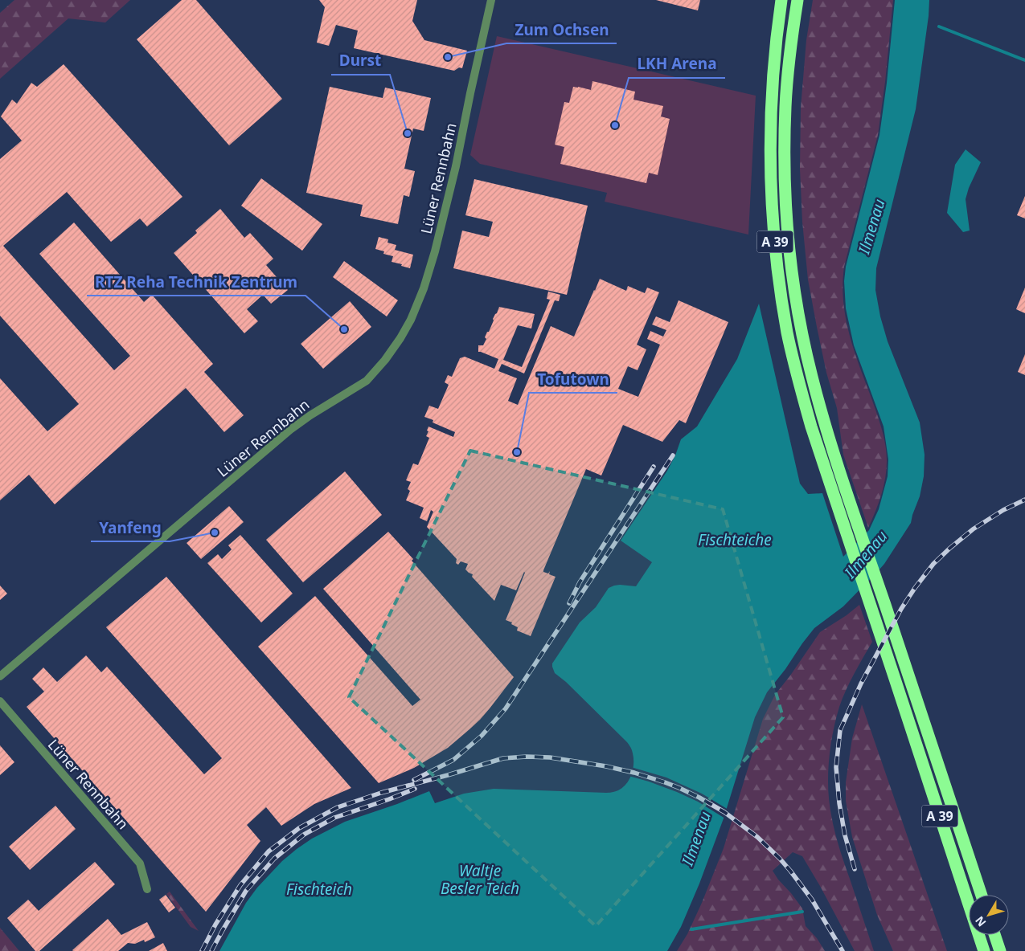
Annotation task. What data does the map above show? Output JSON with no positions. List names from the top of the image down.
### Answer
{
  "streets": {
    "highway": ["A 39"],
    "street": ["Lüner Rennbahn"]
  },
  "water": [
    "Ilmenau",
    "Fischteiche",
    "Waltje Besler Teich",
    "Fischteich"
  ],
  "places": [
    "Zum Ochsen",
    "LKH Arena",
    "Durst",
    "RTZ Reha Technik Zentrum",
    "Tofutown",
    "Yanfeng"
  ],
  "north": "bottom left"
}
